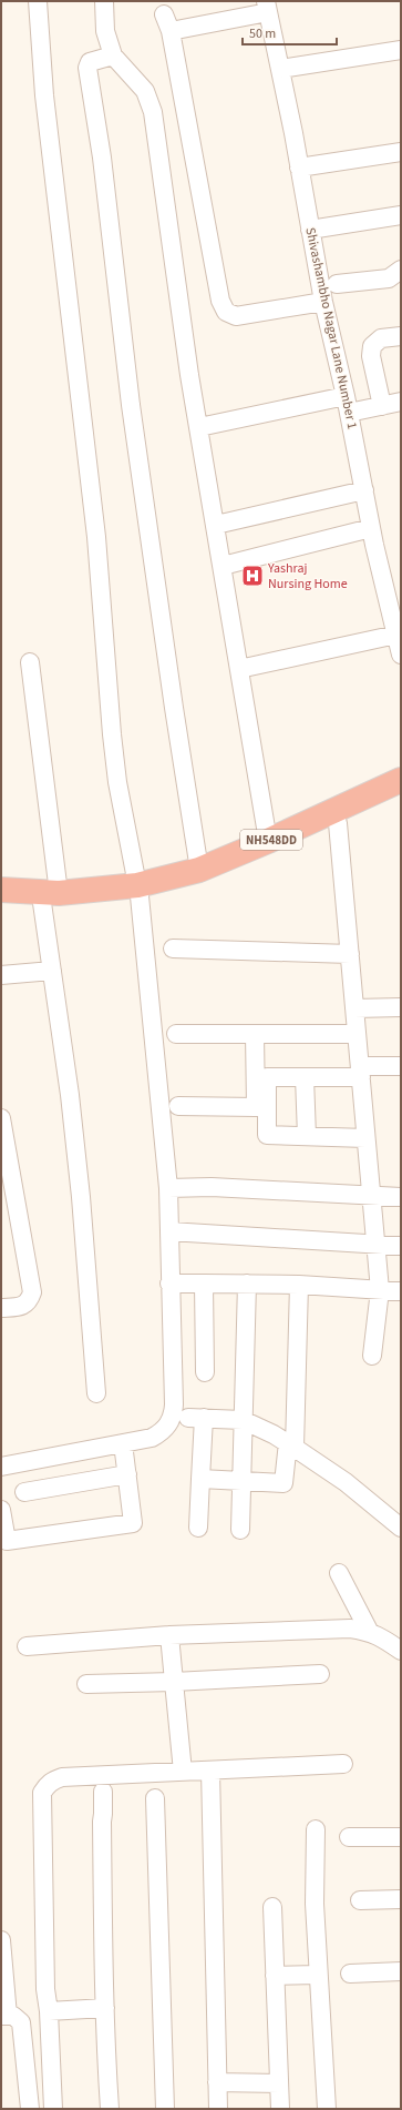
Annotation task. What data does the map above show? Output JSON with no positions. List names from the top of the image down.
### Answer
{
  "streets": {
    "highway": ["NH548DD"],
    "street": ["Shivashambho Nagar Lane Number 1"]
  },
  "places": {
    "hospital": ["Yashraj Nursing Home"]
  },
  "scale_bar": "50 m"
}
